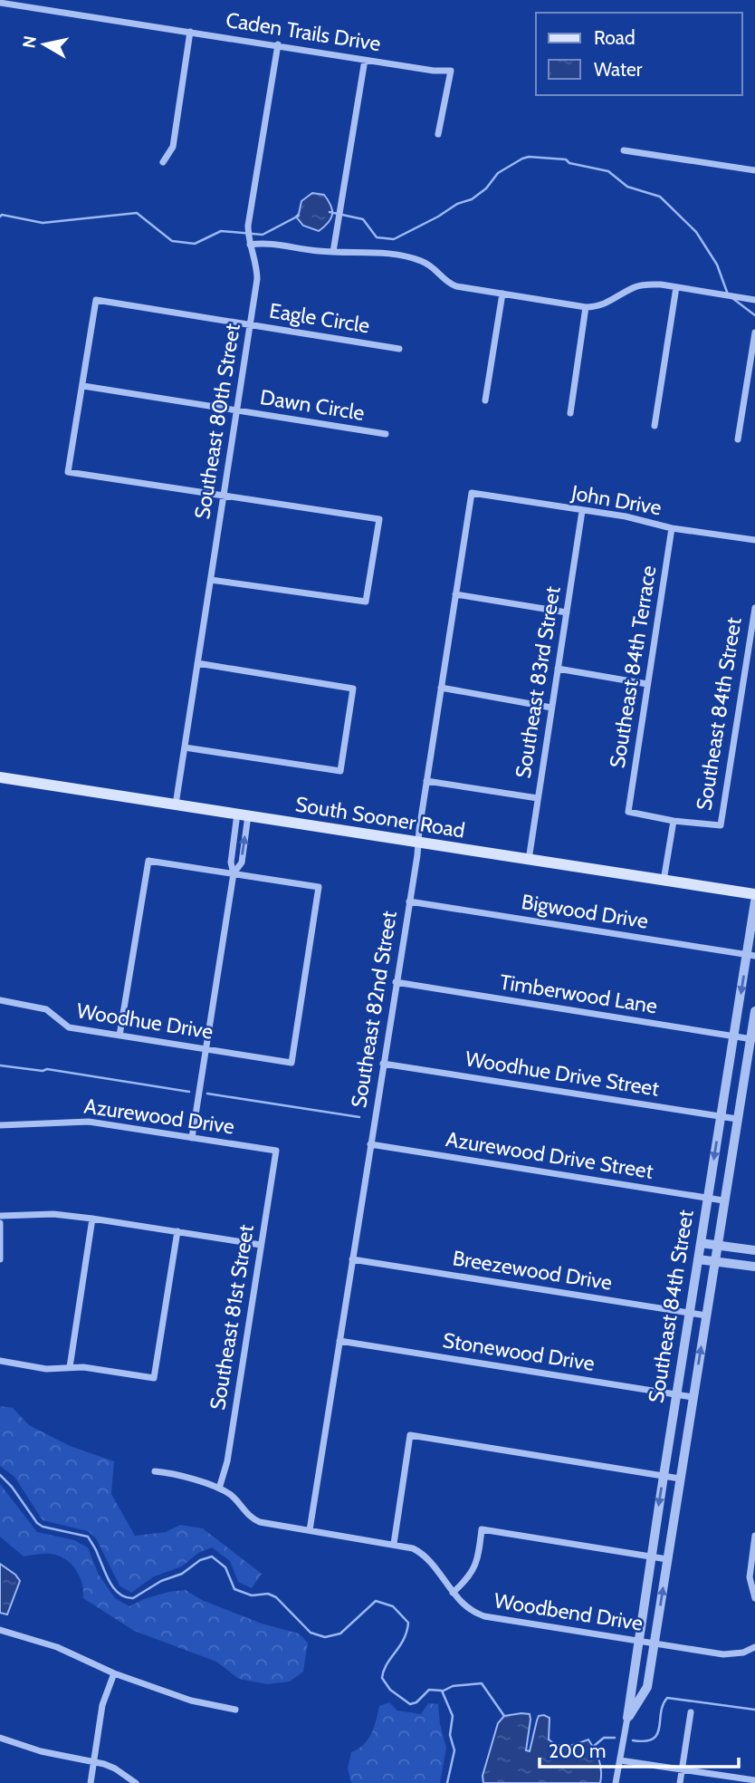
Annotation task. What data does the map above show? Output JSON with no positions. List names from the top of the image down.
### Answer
{
  "streets": {
    "main road": ["South Sooner Road"],
    "street": [
      "Caden Trails Drive",
      "Eagle Circle",
      "Dawn Circle",
      "Southeast 80th Street",
      "John Drive",
      "Southeast 84th Terrace",
      "Southeast 83rd Street",
      "Southeast 84th Street",
      "Bigwood Drive",
      "Timberwood Lane",
      "Southeast 82nd Street",
      "Woodhue Drive",
      "Woodhue Drive Street",
      "Azurewood Drive",
      "Azurewood Drive Street",
      "Breezewood Drive",
      "Southeast 81st Street",
      "Stonewood Drive",
      "Woodbend Drive"
    ]
  },
  "crossings": [
    ["Caden Trails Drive", "Southeast 80th Street"],
    ["Eagle Circle", "Dawn Circle"],
    ["Eagle Circle", "Southeast 80th Street"],
    ["Dawn Circle", "Southeast 80th Street"],
    ["Southeast 80th Street", "South Sooner Road"],
    ["John Drive", "Southeast 84th Terrace"],
    ["John Drive", "Southeast 83rd Street"],
    ["John Drive", "Southeast 82nd Street"],
    ["Southeast 84th Terrace", "Southeast 84th Street"],
    ["Southeast 83rd Street", "South Sooner Road"],
    ["Southeast 84th Street", "Bigwood Drive"],
    ["Southeast 84th Street", "Timberwood Lane"],
    ["Southeast 84th Street", "Woodhue Drive Street"],
    ["Southeast 84th Street", "Azurewood Drive Street"],
    ["Southeast 84th Street", "Breezewood Drive"],
    ["Southeast 84th Street", "Stonewood Drive"],
    ["Southeast 84th Street", "Woodbend Drive"],
    ["South Sooner Road", "Southeast 82nd Street"],
    ["Bigwood Drive", "Southeast 82nd Street"],
    ["Timberwood Lane", "Southeast 82nd Street"],
    ["Southeast 82nd Street", "Woodhue Drive Street"],
    ["Southeast 82nd Street", "Azurewood Drive Street"],
    ["Southeast 82nd Street", "Breezewood Drive"],
    ["Southeast 82nd Street", "Stonewood Drive"],
    ["Southeast 82nd Street", "Woodbend Drive"],
    ["Azurewood Drive", "Southeast 81st Street"],
    ["Southeast 81st Street", "Woodbend Drive"]
  ],
  "legend": ["Road", "Water"],
  "scale_bar": "200 m",
  "north": "left"
}
